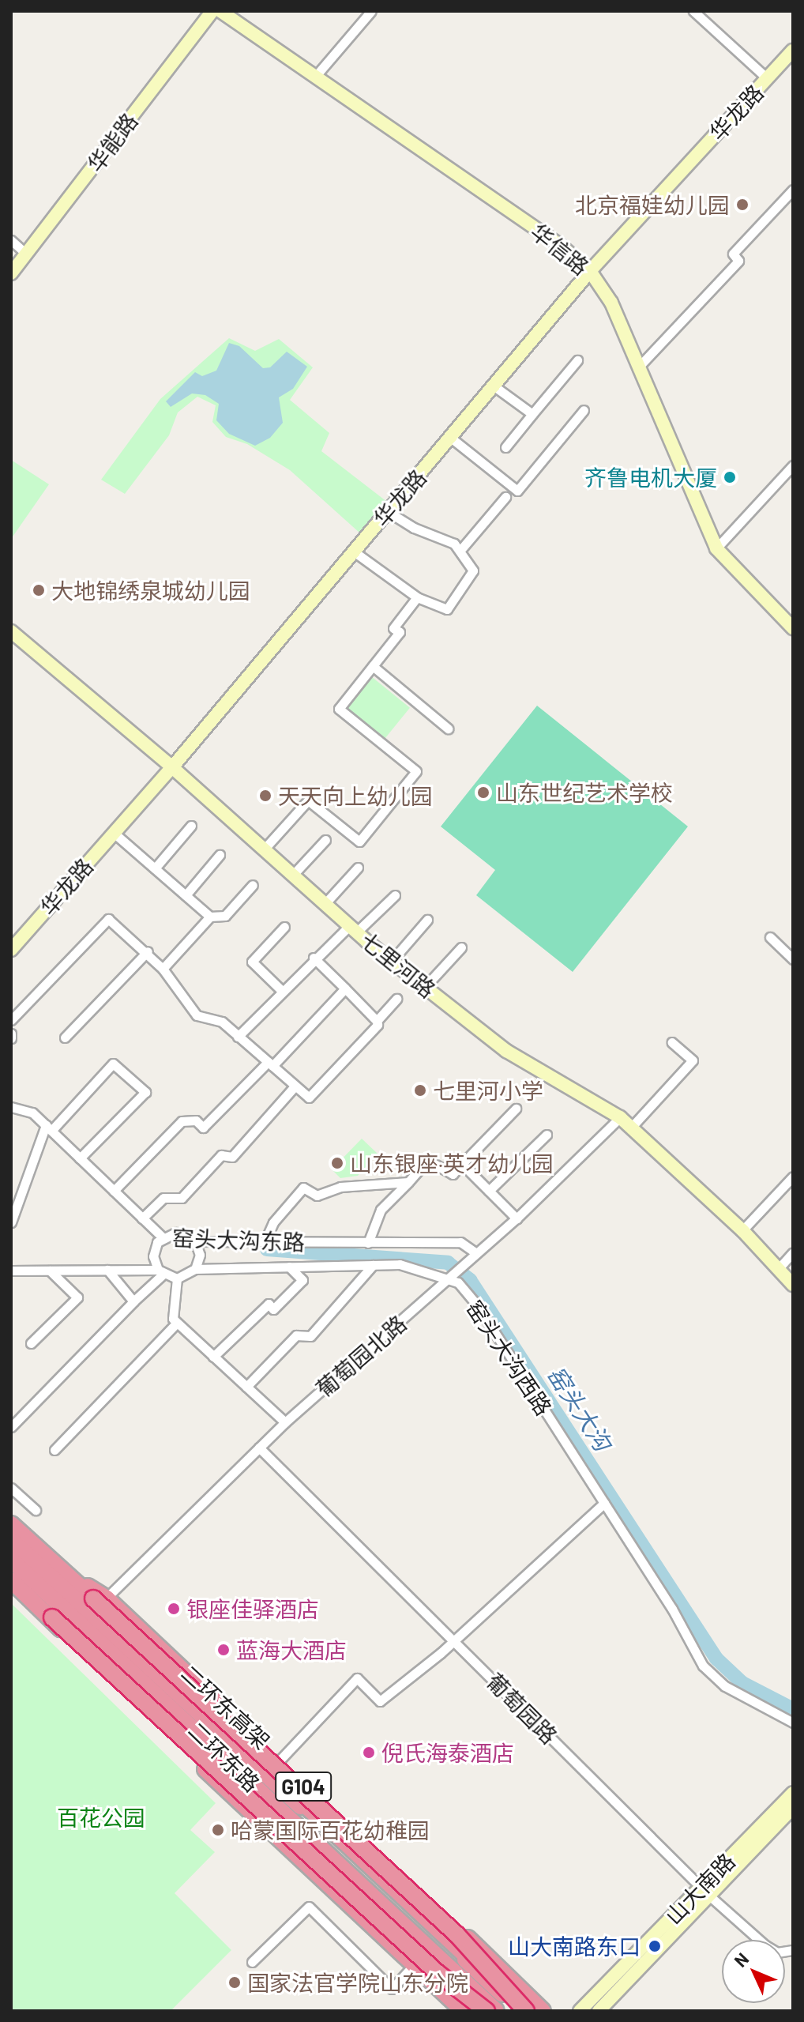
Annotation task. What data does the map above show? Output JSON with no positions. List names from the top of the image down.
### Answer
{
  "streets": {
    "highway": ["二环东高架", "二环东路", "G104"],
    "main road": [
      "华龙路",
      "华能路",
      "华信路",
      "七里河路",
      "山大南路"
    ],
    "street": [
      "窑头大沟东路",
      "葡萄园北路",
      "窑头大沟西路",
      "葡萄园路"
    ]
  },
  "crossings": [
    ["华龙路", "华信路"],
    ["华龙路", "七里河路"],
    ["七里河路", "葡萄园北路"],
    ["窑头大沟东路", "葡萄园北路"],
    ["窑头大沟东路", "窑头大沟西路"],
    ["葡萄园北路", "窑头大沟西路"],
    ["葡萄园北路", "葡萄园路"],
    ["葡萄园北路", "二环东路"],
    ["葡萄园路", "山大南路"]
  ],
  "water": ["窑头大沟"],
  "parks": ["百花公园"],
  "places": [
    "北京福娃幼儿园",
    "齐鲁电机大厦",
    "大地锦绣泉城幼儿园",
    "山东世纪艺术学校",
    "天天向上幼儿园",
    "七里河小学",
    "山东银座·英才幼儿园",
    "银座佳驿酒店",
    "蓝海大酒店",
    "倪氏海泰酒店",
    "哈蒙国际百花幼稚园",
    "山大南路东口",
    "国家法官学院山东分院"
  ],
  "north": "top left"
}
